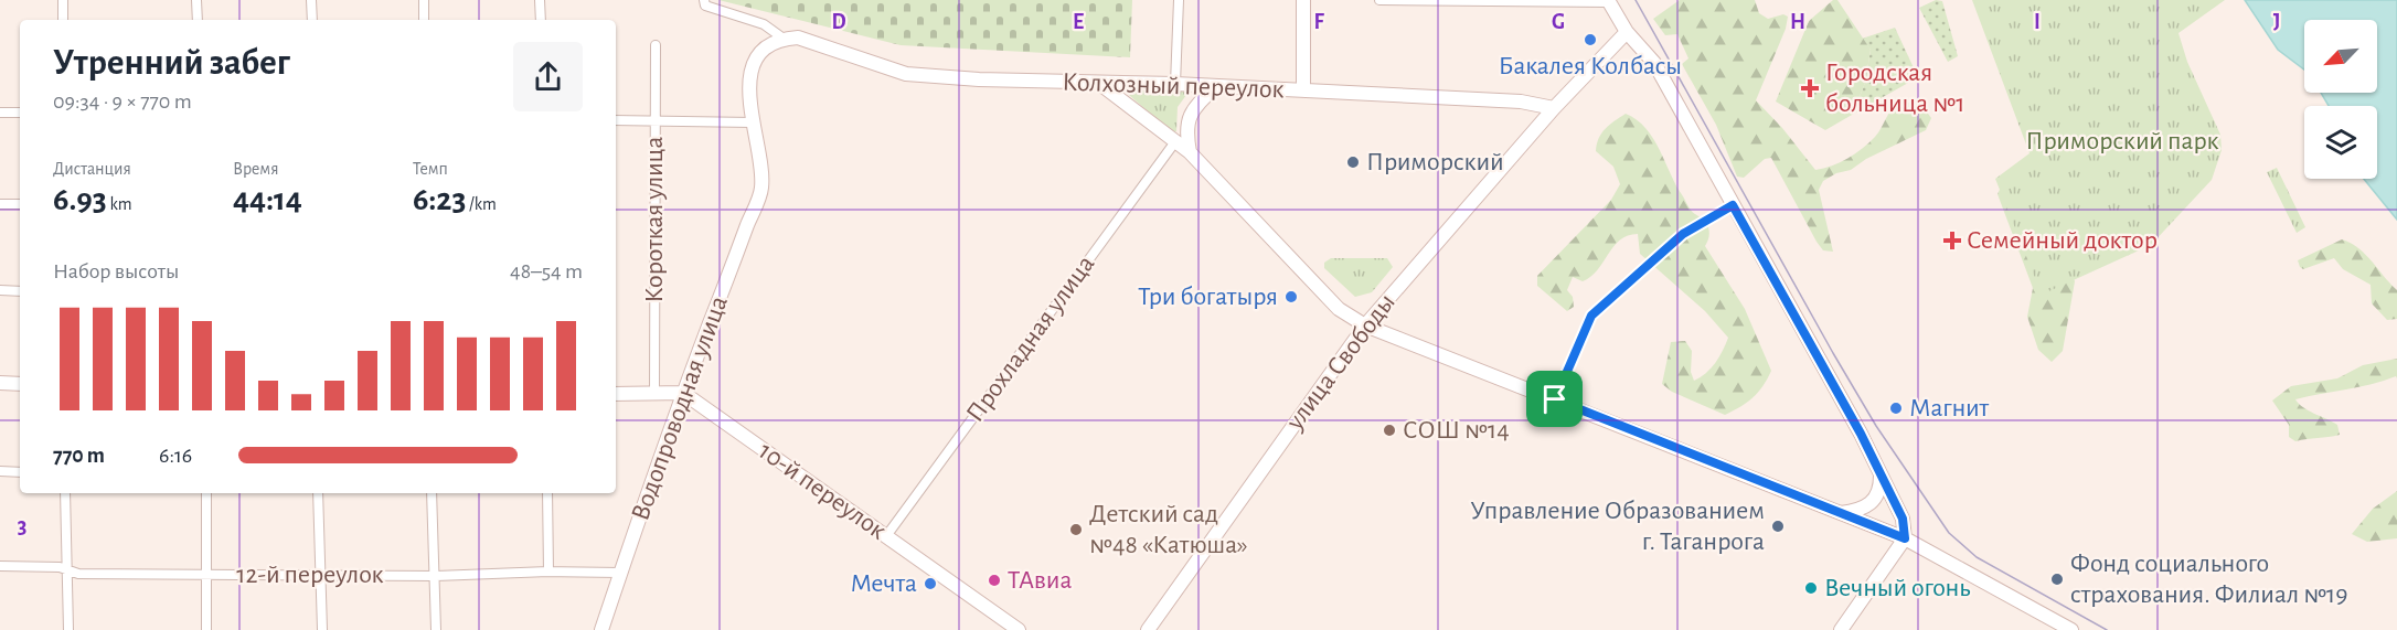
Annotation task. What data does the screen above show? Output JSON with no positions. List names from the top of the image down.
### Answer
{
  "streets": {
    "main road": [
      "Колхозный переулок",
      "улица Свободы",
      "Водопроводная улица",
      "10-й переулок"
    ],
    "street": ["Короткая улица", "Прохладная улица", "12-й переулок"]
  },
  "crossings": [
    ["Колхозный переулок", "улица Свободы"],
    ["Прохладная улица", "10-й переулок"],
    ["Водопроводная улица", "10-й переулок"],
    ["Водопроводная улица", "12-й переулок"]
  ],
  "parks": ["Приморский парк"],
  "places": {
    "other": [
      "Бакалея Колбасы",
      "Приморский",
      "Три богатыря",
      "Магнит",
      "СОШ №14",
      "Управление Образованием г. Таганрога",
      "Детский сад №48 «Катюша»",
      "Фонд социального страхования. Филиал №19",
      "ТАвиа",
      "Мечта",
      "Вечный огонь"
    ],
    "health": ["Городская больница №1", "Семейный доктор"]
  },
  "north": "bottom left",
  "page": {
    "heading": ["Утренний забег", "09:34 · 9 × 770 m"],
    "stats": [
      ["Дистанция", "6.93 km"],
      ["Время", "44:14"],
      ["Темп", "6:23 /km"]
    ],
    "chart": ["Набор высоты", "48–54 m"],
    "list": [
      {
        "name": "770 m",
        "note": "6:16"
      }
    ]
  },
  "grid": {
    "columns": [
      "D",
      "E",
      "F",
      "G",
      "H",
      "I",
      "J"
    ],
    "rows": ["3"]
  }
}
